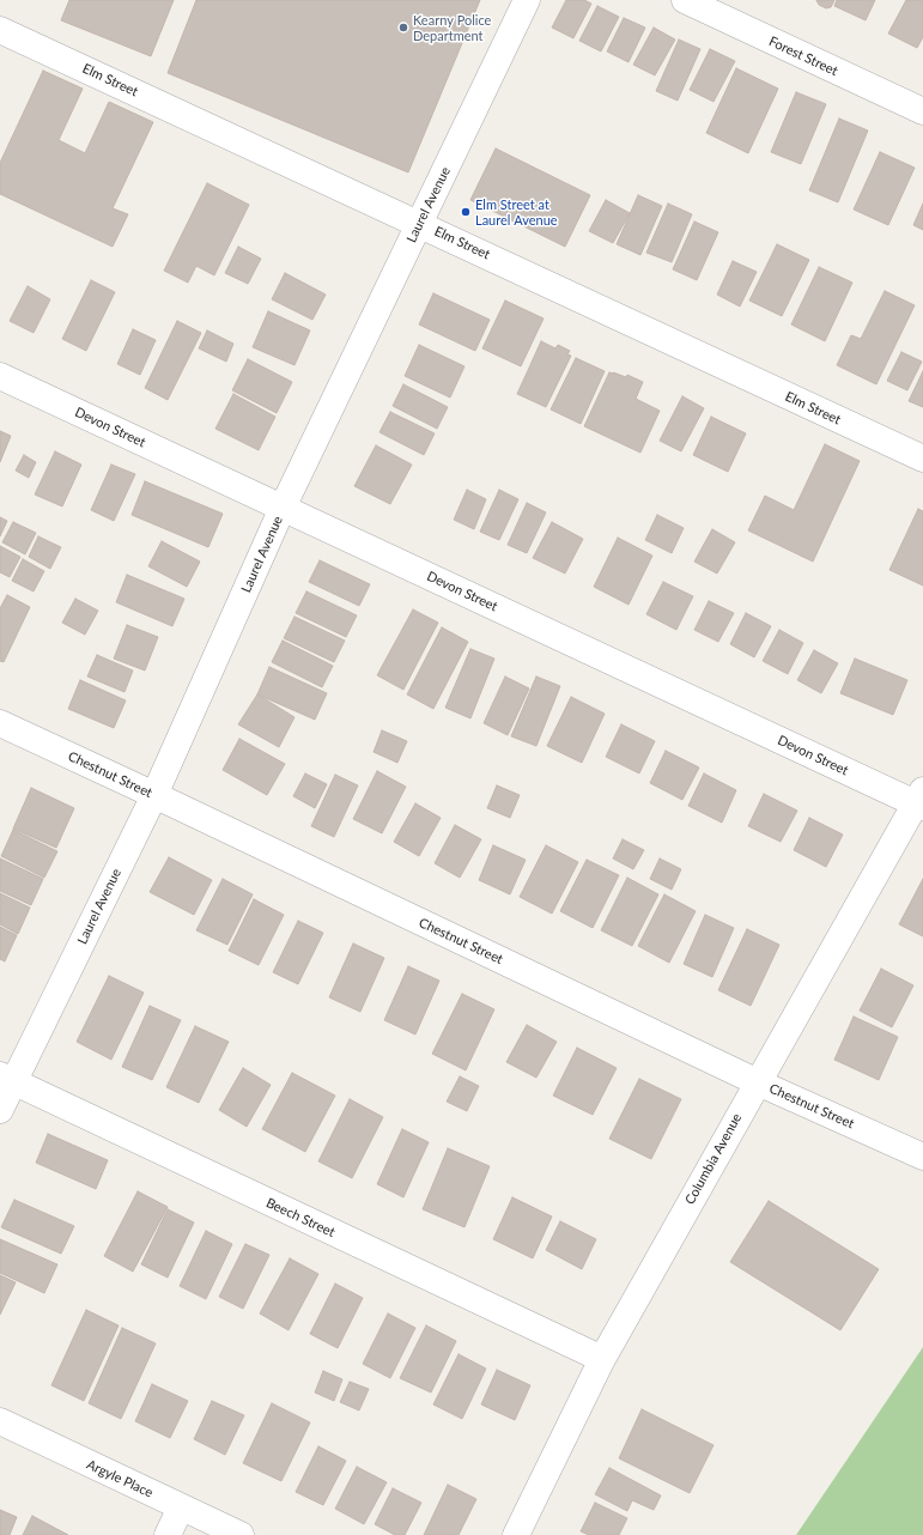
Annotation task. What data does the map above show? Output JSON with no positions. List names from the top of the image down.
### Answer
{
  "streets": {
    "street": [
      "Forest Street",
      "Elm Street",
      "Laurel Avenue",
      "Devon Street",
      "Chestnut Street",
      "Columbia Avenue",
      "Beech Street",
      "Argyle Place"
    ]
  },
  "crossings": [
    ["Elm Street", "Laurel Avenue"],
    ["Laurel Avenue", "Devon Street"],
    ["Laurel Avenue", "Chestnut Street"],
    ["Laurel Avenue", "Beech Street"],
    ["Devon Street", "Columbia Avenue"],
    ["Chestnut Street", "Columbia Avenue"],
    ["Columbia Avenue", "Beech Street"]
  ],
  "places": ["Kearny Police Department", "Elm Street at Laurel Avenue"]
}
